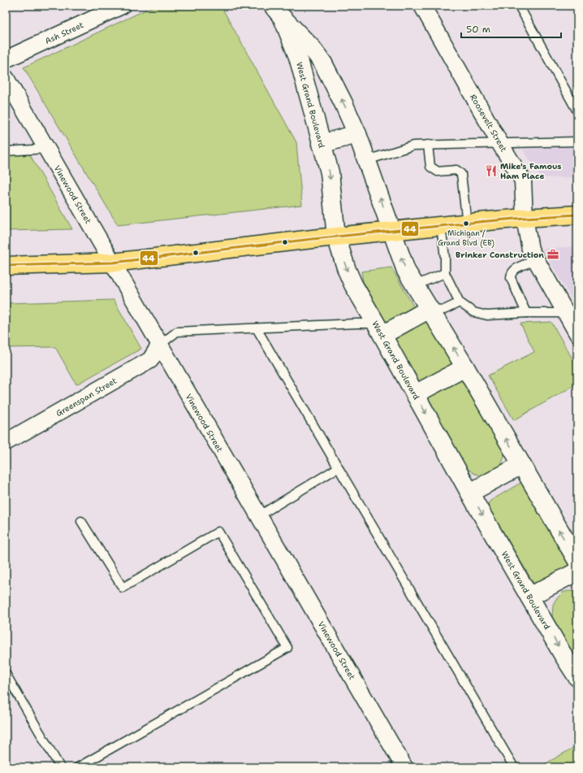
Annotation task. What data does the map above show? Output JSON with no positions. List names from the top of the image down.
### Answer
{
  "streets": {
    "street": [
      "Ash Street",
      "West Grand Boulevard",
      "Roosevelt Street",
      "Vinewood Street",
      "Greenspan Street"
    ]
  },
  "crossings": [
    ["Vinewood Street", "Greenspan Street"]
  ],
  "places": {
    "restaurant": ["Mike's Famous Ham Place"],
    "other": ["Michigan / Grand Blvd (EB)"],
    "office": ["Brinker Construction"]
  },
  "lines": ["transit line 44"],
  "scale_bar": "50 m"
}
